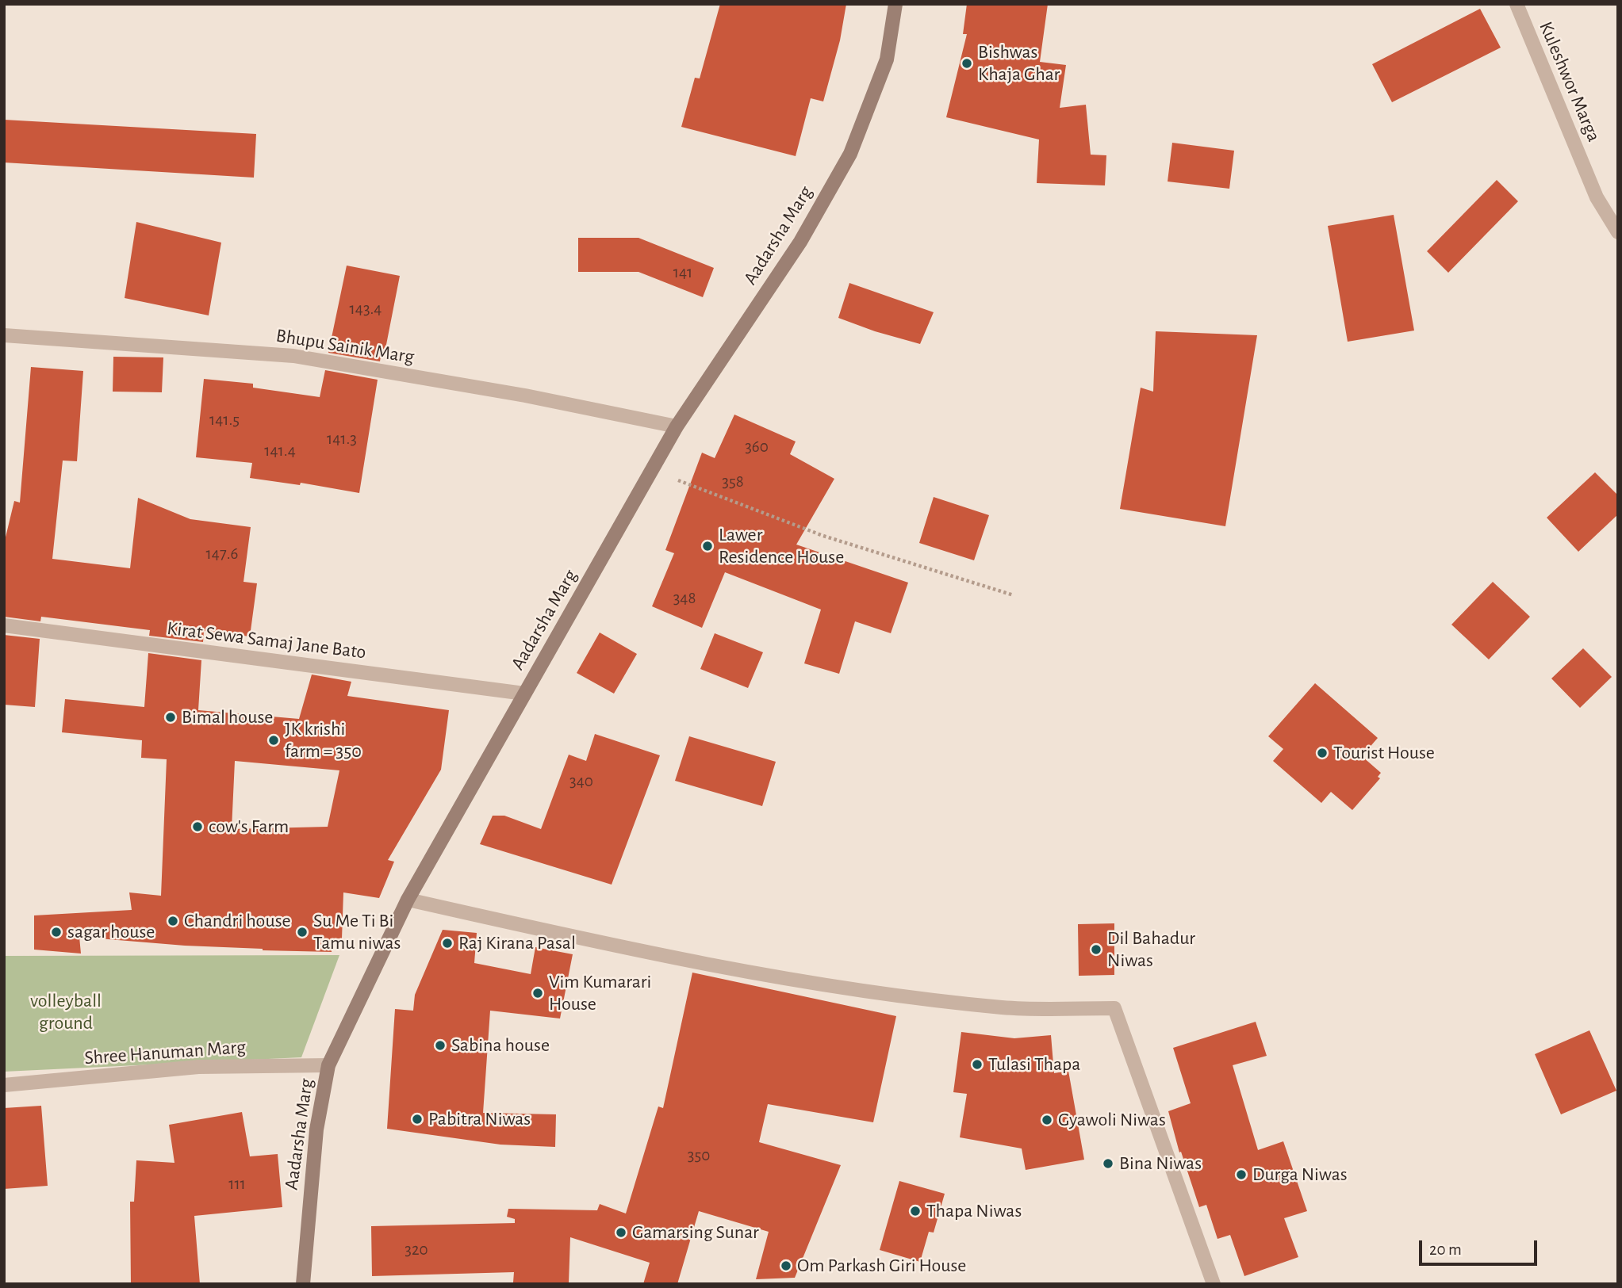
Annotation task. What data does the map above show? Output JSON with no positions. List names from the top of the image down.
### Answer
{
  "streets": {
    "main road": ["Aadarsha Marg"],
    "street": [
      "Kuleshwor Marga",
      "Bhupu Sainik Marg",
      "Kirat Sewa Samaj Jane Bato",
      "Shree Hanuman Marg"
    ]
  },
  "crossings": [
    ["Aadarsha Marg", "Bhupu Sainik Marg"],
    ["Aadarsha Marg", "Kirat Sewa Samaj Jane Bato"],
    ["Aadarsha Marg", "Shree Hanuman Marg"]
  ],
  "parks": ["volleyball ground"],
  "places": [
    "Bishwas Khaja Ghar",
    "Lawer Residence House",
    "Bimal house",
    "JK krishi farm = 350",
    "Tourist House",
    "cow's Farm",
    "Chandri house",
    "sagar house",
    "Su Me Ti Bi Tamu niwas",
    "Raj Kirana Pasal",
    "Dil Bahadur Niwas",
    "Vim Kumarari House",
    "Sabina house",
    "Tulasi Thapa",
    "Pabitra Niwas",
    "Gyawoli Niwas",
    "Bina Niwas",
    "Durga Niwas",
    "Thapa Niwas",
    "Gamarsing Sunar",
    "Om Parkash Giri House"
  ],
  "house_numbers": [
    "141",
    "143.4",
    "141.5",
    "141.3",
    "360",
    "141.4",
    "358",
    "147.6",
    "348",
    "340",
    "350",
    "111",
    "320"
  ],
  "scale_bar": "20 m"
}
